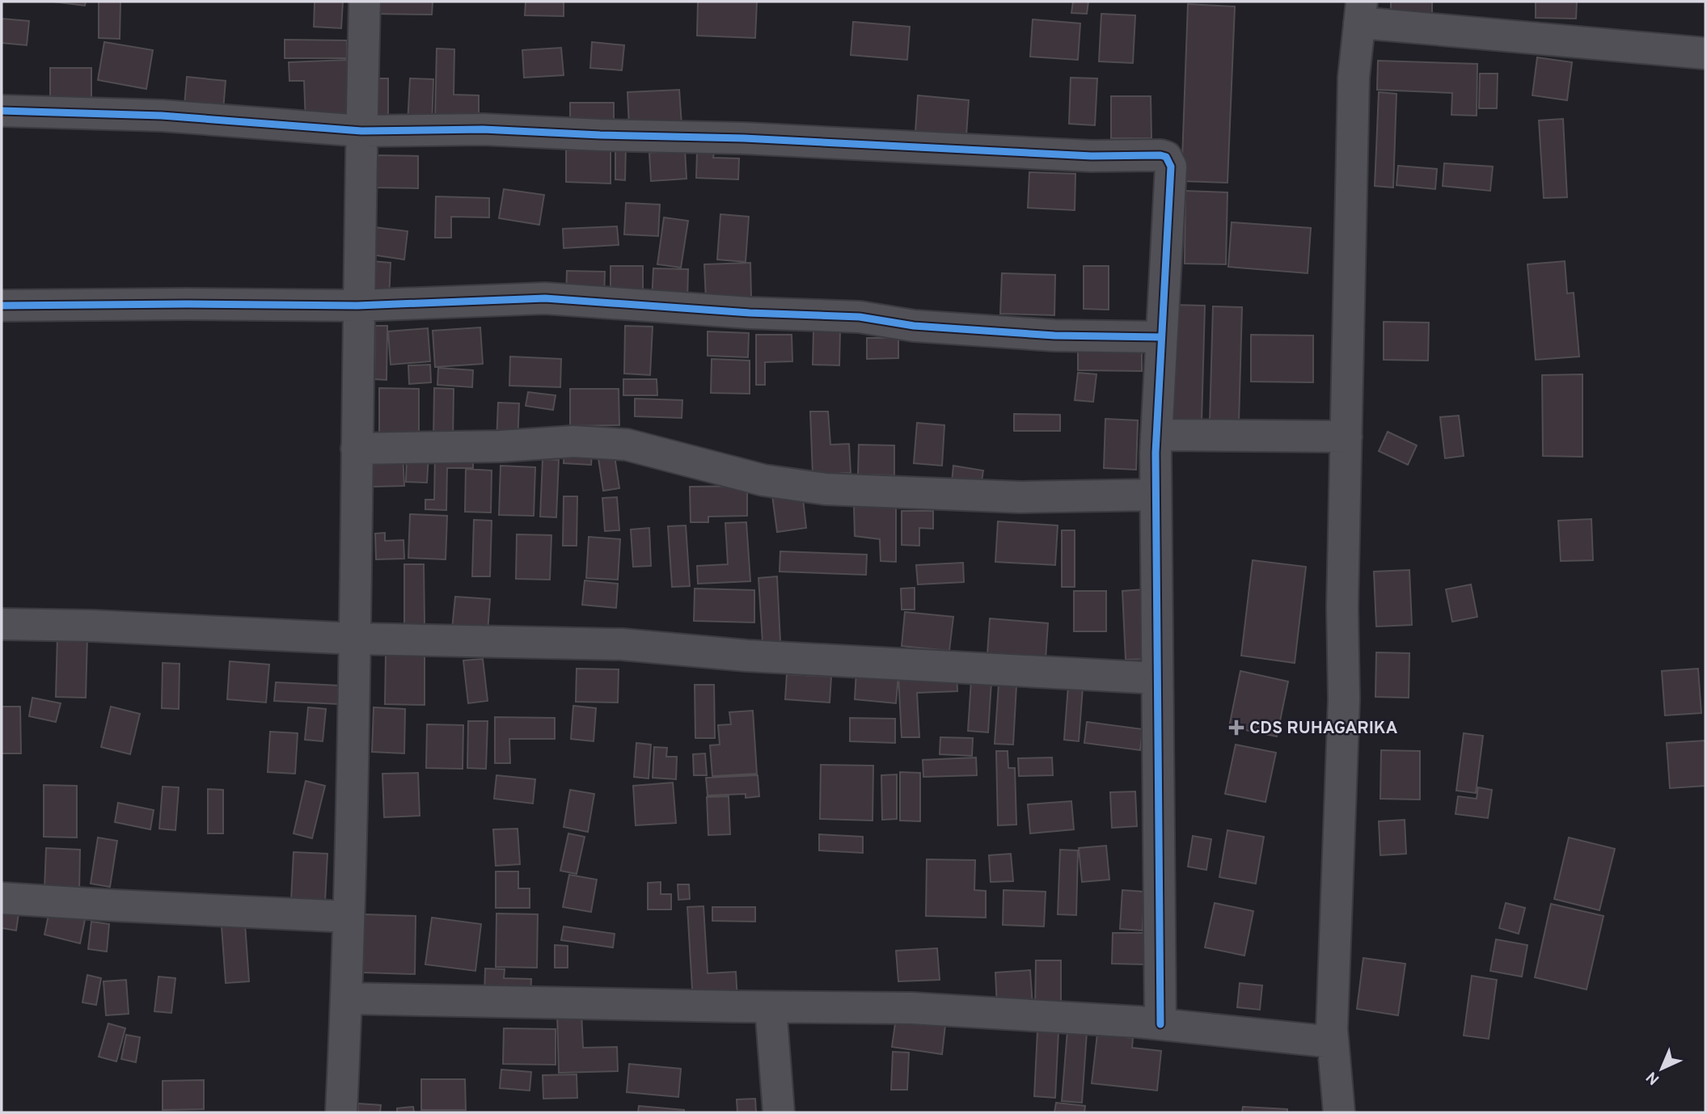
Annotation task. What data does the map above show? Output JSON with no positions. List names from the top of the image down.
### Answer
{
  "places": {
    "health": ["CDS RUHAGARIKA"]
  },
  "north": "bottom left"
}
